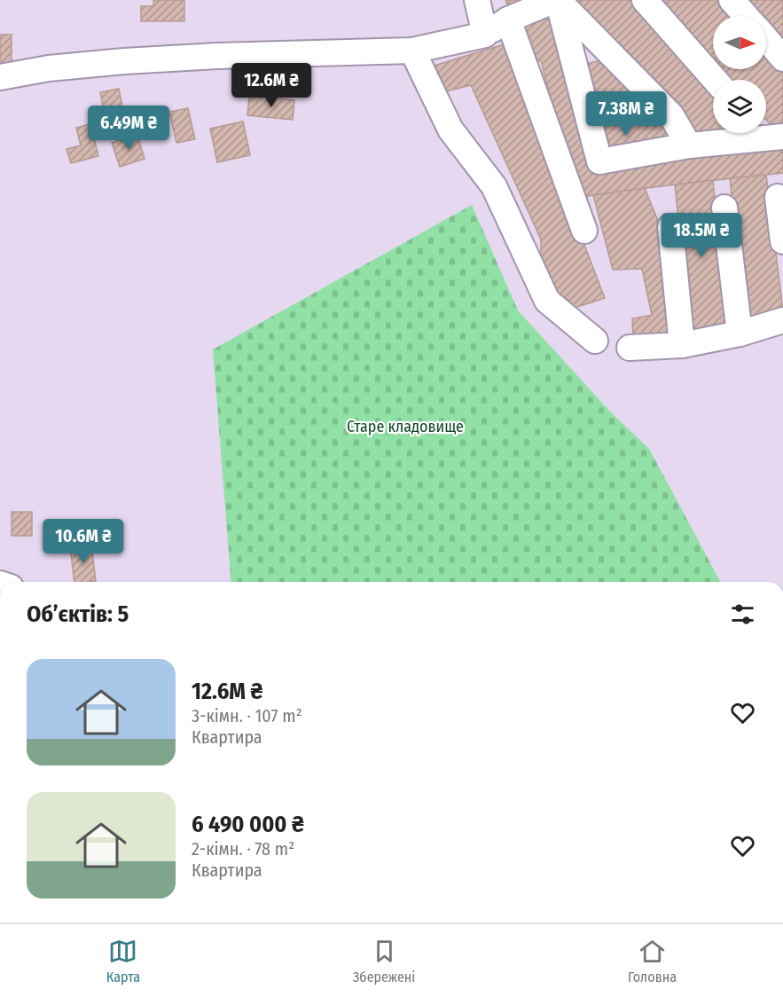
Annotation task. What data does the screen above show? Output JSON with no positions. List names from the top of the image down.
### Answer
{
  "parks": ["Старе кладовище"],
  "north": "right",
  "page": {
    "price": [
      "12.6M ₴",
      "7.38M ₴",
      "6.49M ₴",
      "18.5M ₴",
      "10.6M ₴"
    ],
    "heading": "Об’єктів: 5",
    "list": [
      {
        "name": "12.6M ₴",
        "note": "3-кімн. · 107 m² · Квартира"
      },
      {
        "name": "6 490 000 ₴",
        "note": "2-кімн. · 78 m² · Квартира"
      }
    ],
    "tabs": ["Карта", "Збережені", "Головна"]
  }
}
